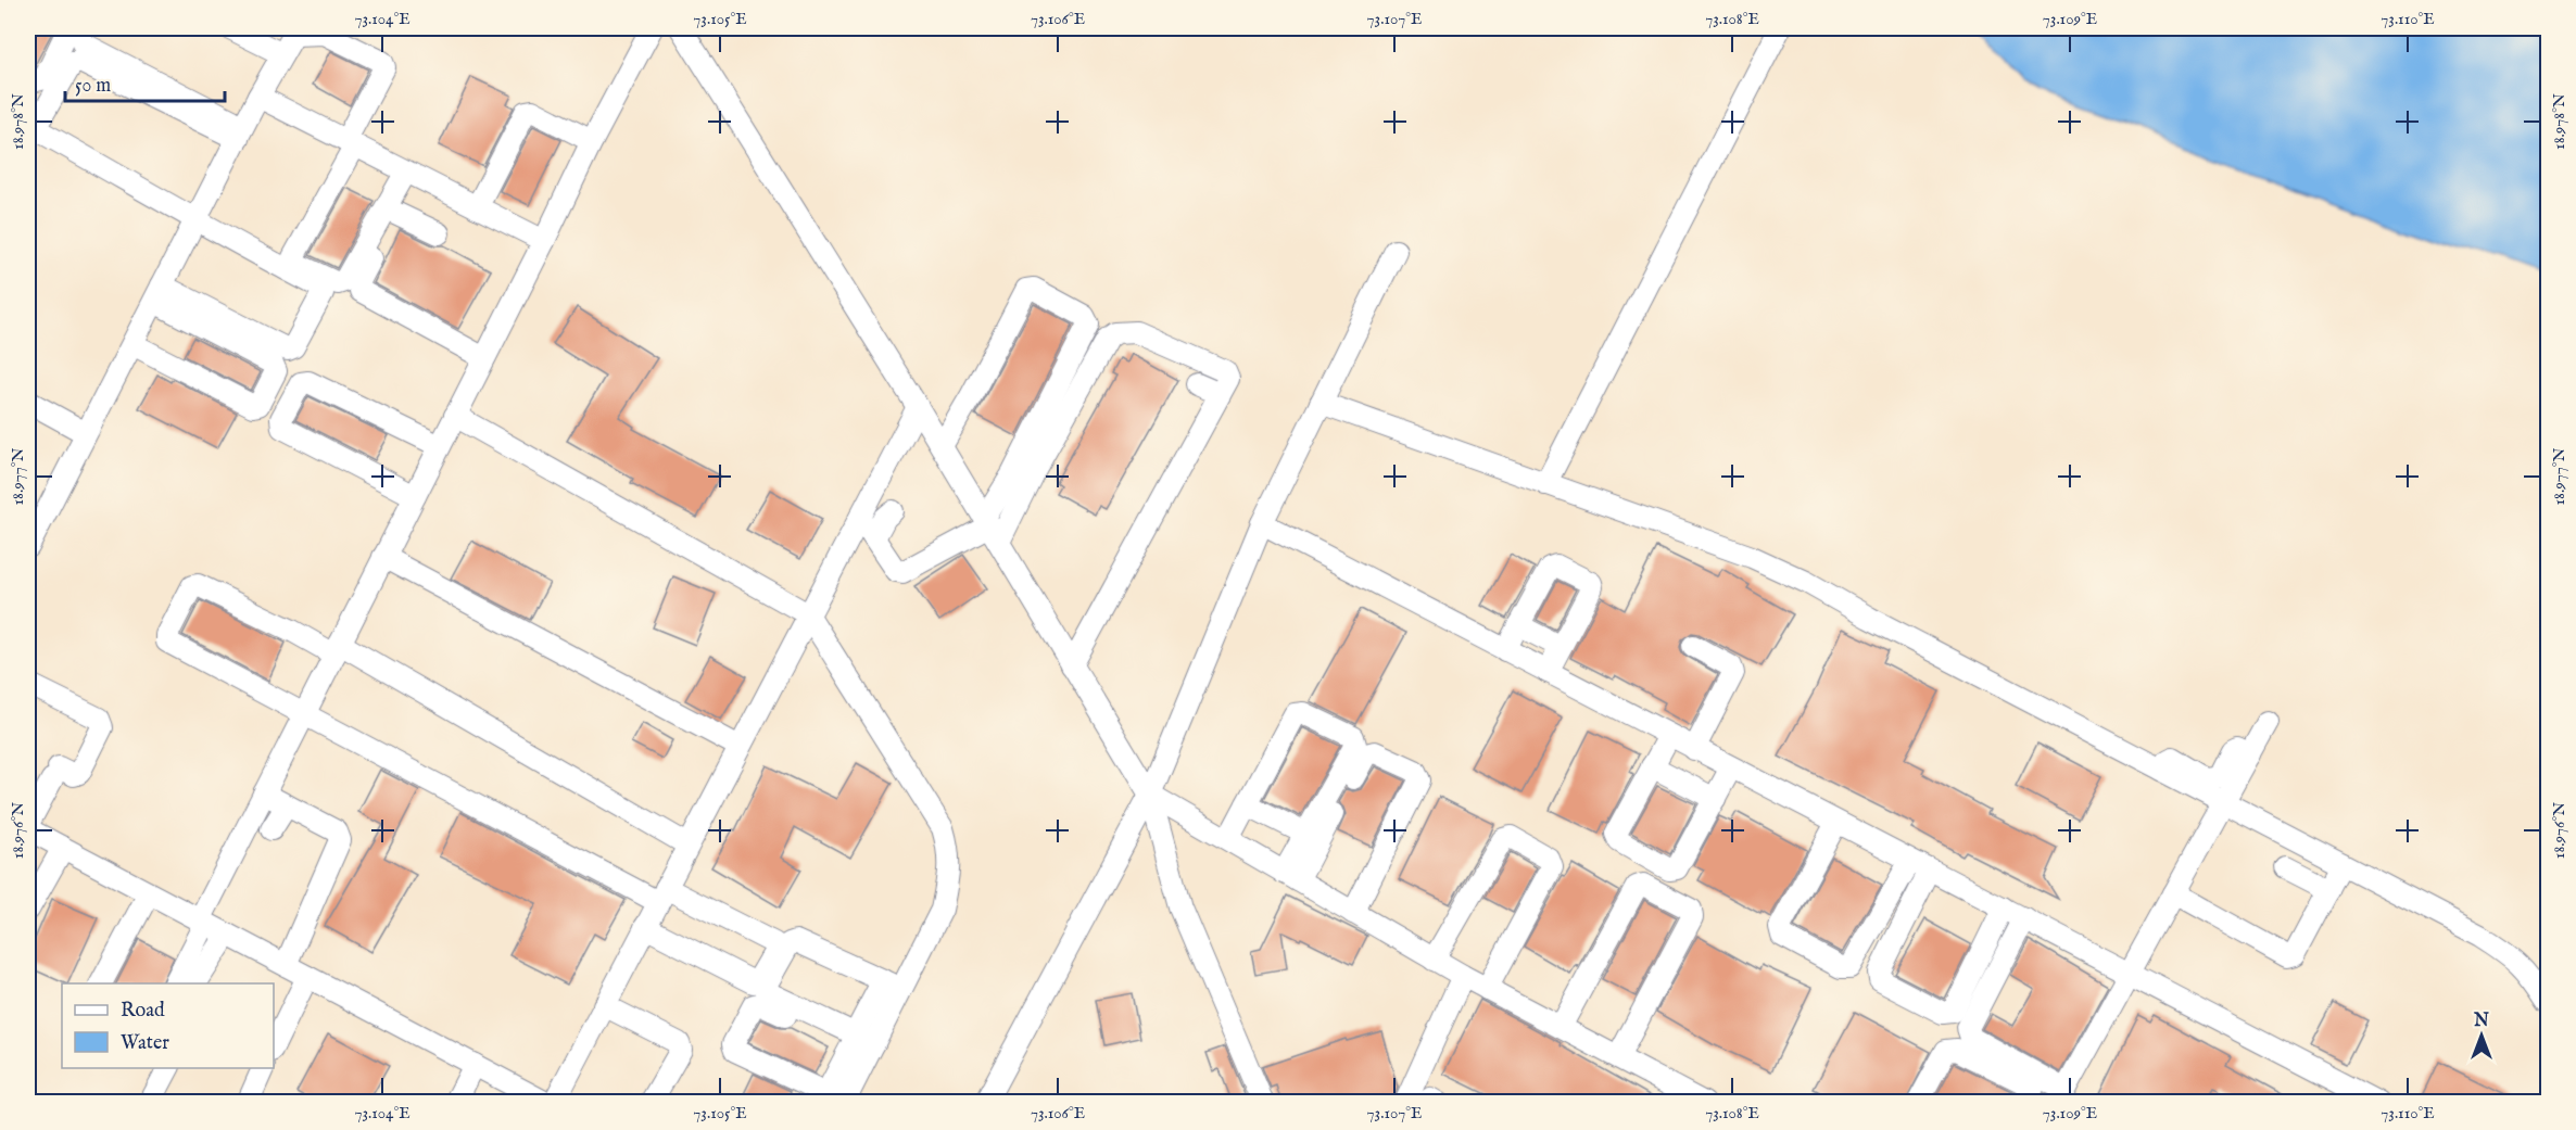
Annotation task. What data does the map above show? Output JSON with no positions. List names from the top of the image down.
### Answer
{
  "legend": ["Road", "Water"],
  "scale_bar": "50 m",
  "north": "top",
  "coordinates": [
    "73.104°E",
    "73.105°E",
    "73.106°E",
    "73.107°E",
    "73.108°E",
    "73.109°E",
    "73.110°E",
    "18.978°N",
    "18.977°N",
    "18.976°N"
  ]
}
